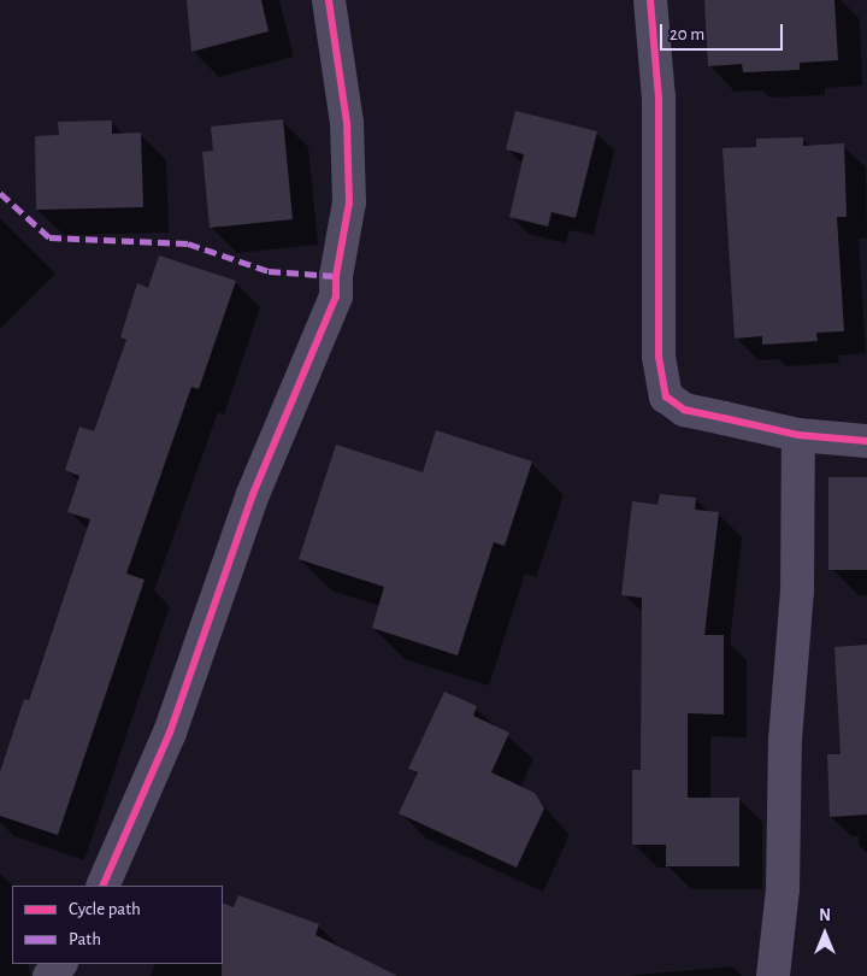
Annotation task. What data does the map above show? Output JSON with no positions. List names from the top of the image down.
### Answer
{
  "legend": ["Cycle path", "Path"],
  "scale_bar": "20 m",
  "north": "top"
}
